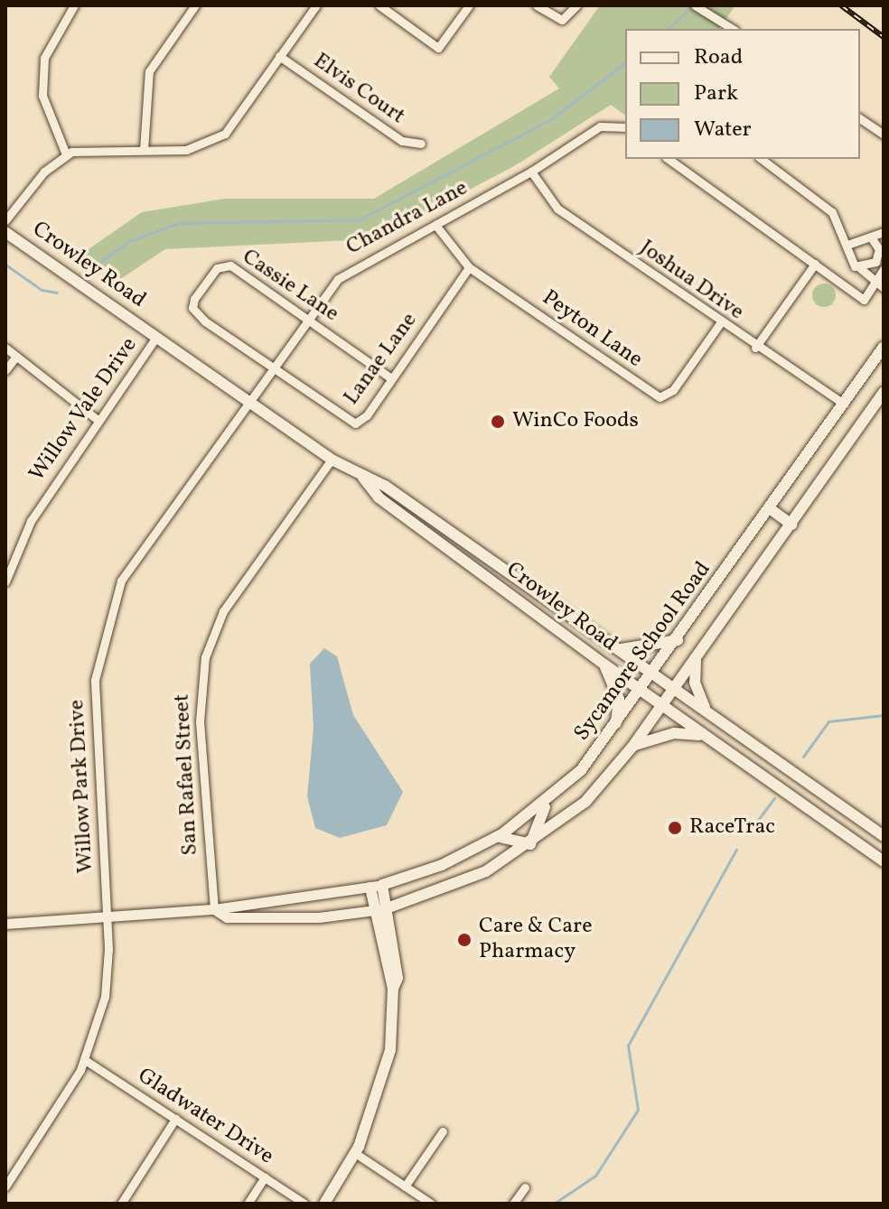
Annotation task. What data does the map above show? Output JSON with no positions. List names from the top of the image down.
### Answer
{
  "streets": {
    "main road": ["Crowley Road", "Sycamore School Road"],
    "street": [
      "Elvis Court",
      "Chandra Lane",
      "Joshua Drive",
      "Cassie Lane",
      "Peyton Lane",
      "Lanae Lane",
      "Willow Vale Drive",
      "San Rafael Street",
      "Willow Park Drive",
      "Gladwater Drive"
    ]
  },
  "crossings": [
    ["Chandra Lane", "Crowley Road"],
    ["Chandra Lane", "Joshua Drive"],
    ["Chandra Lane", "Cassie Lane"],
    ["Chandra Lane", "Peyton Lane"],
    ["Chandra Lane", "Lanae Lane"],
    ["Chandra Lane", "Willow Park Drive"],
    ["Crowley Road", "Willow Vale Drive"],
    ["Crowley Road", "Sycamore School Road"],
    ["Crowley Road", "San Rafael Street"],
    ["Crowley Road", "Willow Park Drive"],
    ["Joshua Drive", "Peyton Lane"],
    ["Joshua Drive", "Sycamore School Road"],
    ["Cassie Lane", "Lanae Lane"],
    ["Peyton Lane", "Lanae Lane"],
    ["Willow Park Drive", "Gladwater Drive"]
  ],
  "places": ["WinCo Foods", "RaceTrac", "Care & Care Pharmacy"],
  "legend": ["Road", "Park", "Water"]
}
